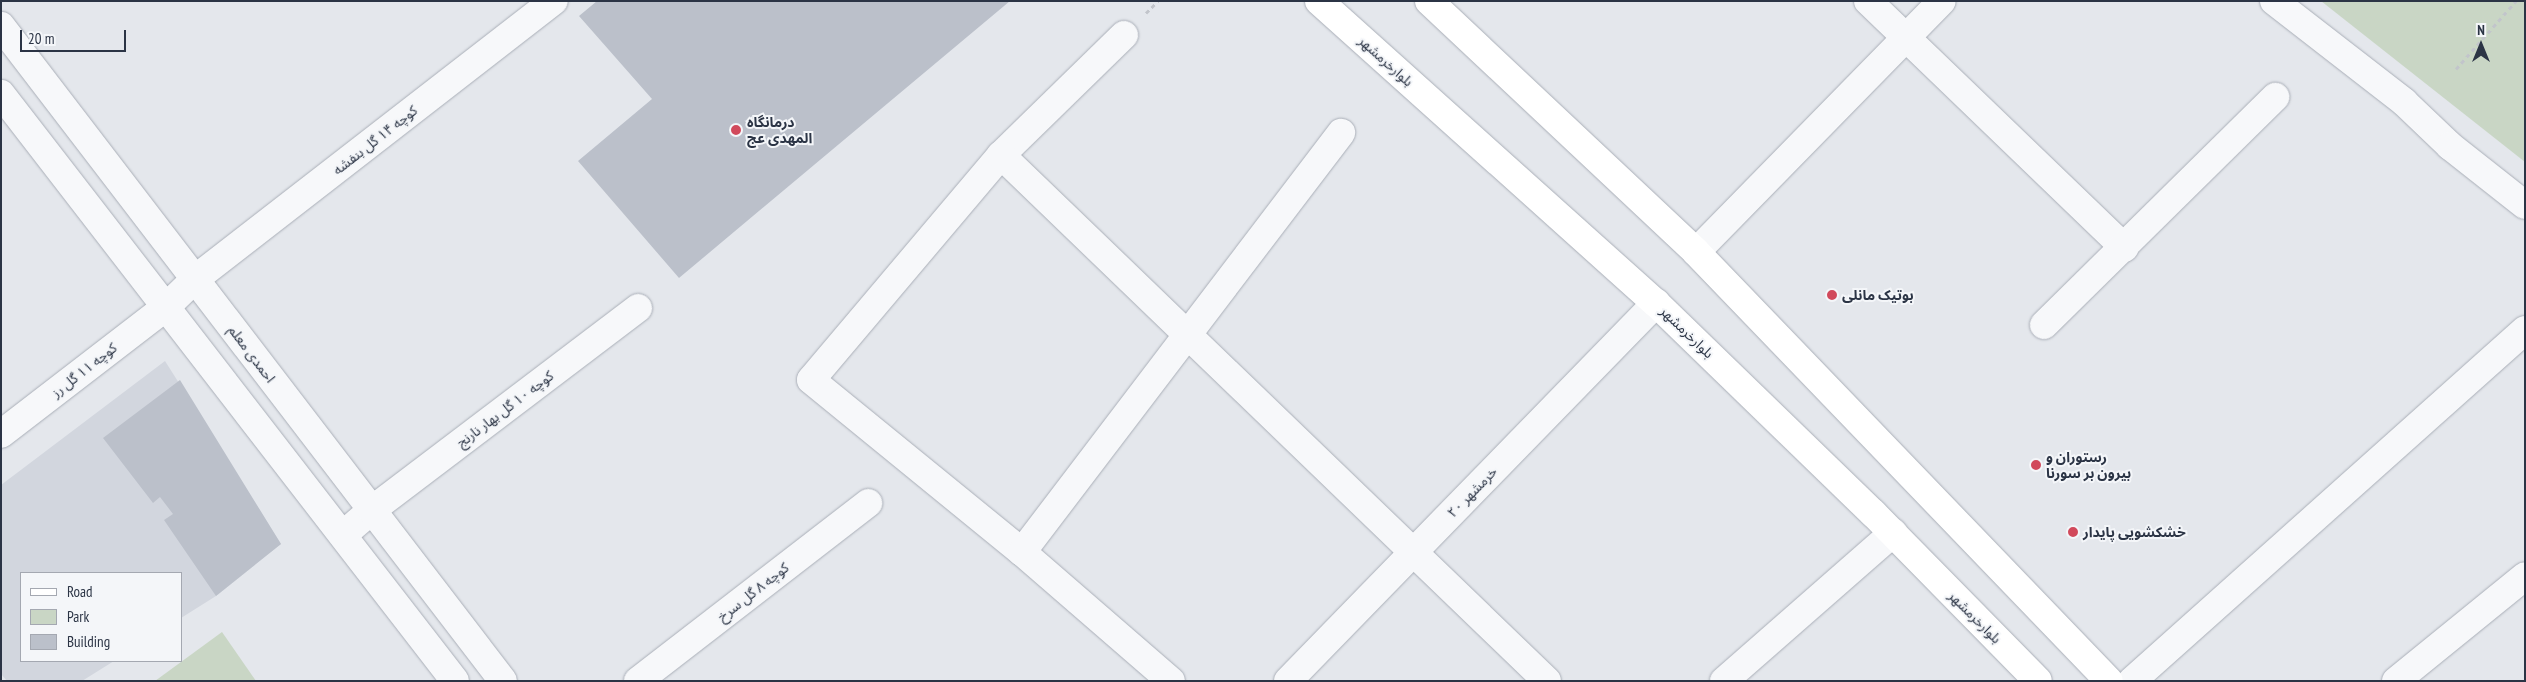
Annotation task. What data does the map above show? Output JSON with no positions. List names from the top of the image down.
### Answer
{
  "streets": {
    "main road": ["بلوارخرمشهر"],
    "street": [
      "کوچه ۱۴ گل بنفشه",
      "احمدی معلم",
      "کوچه ۱۱ گل رز",
      "کوچه ۱۰ گل بهار نارنج",
      "خرمشهر ۲۰",
      "کوچه ۸ گل سرخ"
    ]
  },
  "crossings": [
    ["بلوارخرمشهر", "خرمشهر ۲۰"],
    ["کوچه ۱۴ گل بنفشه", "احمدی معلم"],
    ["کوچه ۱۴ گل بنفشه", "کوچه ۱۱ گل رز"],
    ["احمدی معلم", "کوچه ۱۰ گل بهار نارنج"]
  ],
  "places": [
    "درمانگاه المهدی عج",
    "بوتیک مانلی",
    "رستوران و بیرون بر سورنا",
    "خشکشویی پایدار"
  ],
  "legend": ["Road", "Park", "Building"],
  "scale_bar": "20 m",
  "north": "top"
}
